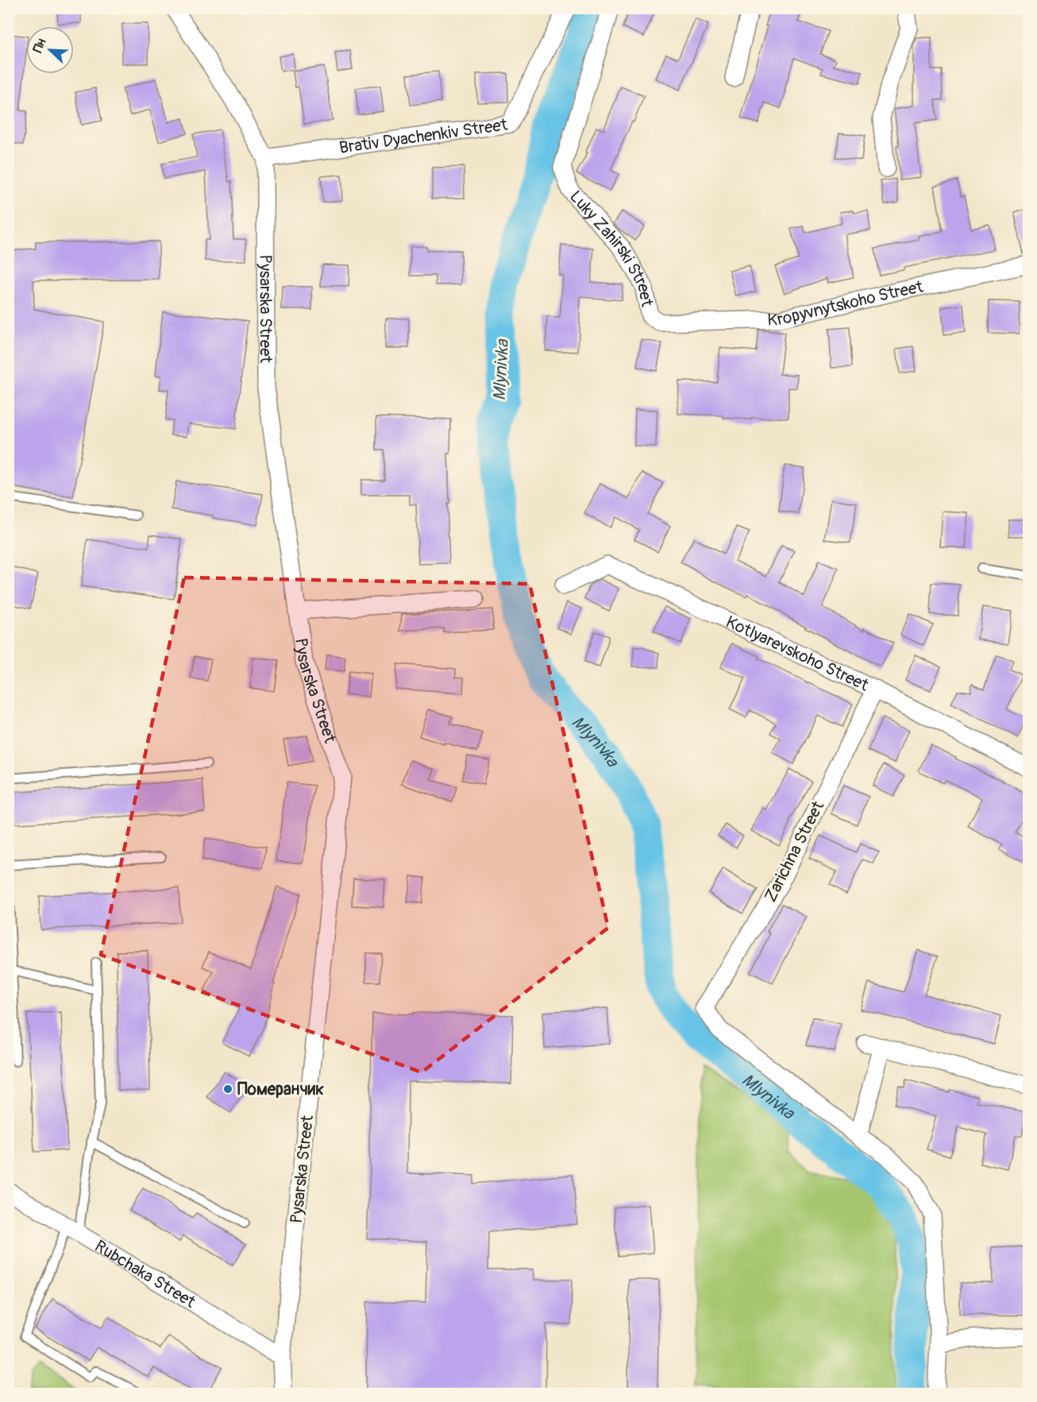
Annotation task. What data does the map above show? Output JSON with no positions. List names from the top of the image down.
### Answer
{
  "streets": {
    "street": [
      "Brativ Dyachenkiv Street",
      "Luky Zahirski Street",
      "Kropyvnytskoho Street",
      "Pysarska Street",
      "Kotlyarevskoho Street",
      "Zarichna Street",
      "Rubchaka Street"
    ]
  },
  "crossings": [
    ["Brativ Dyachenkiv Street", "Pysarska Street"],
    ["Luky Zahirski Street", "Kropyvnytskoho Street"],
    ["Pysarska Street", "Rubchaka Street"],
    ["Kotlyarevskoho Street", "Zarichna Street"]
  ],
  "water": ["Mlynivka"],
  "places": ["Померанчик"],
  "north": "top left"
}
